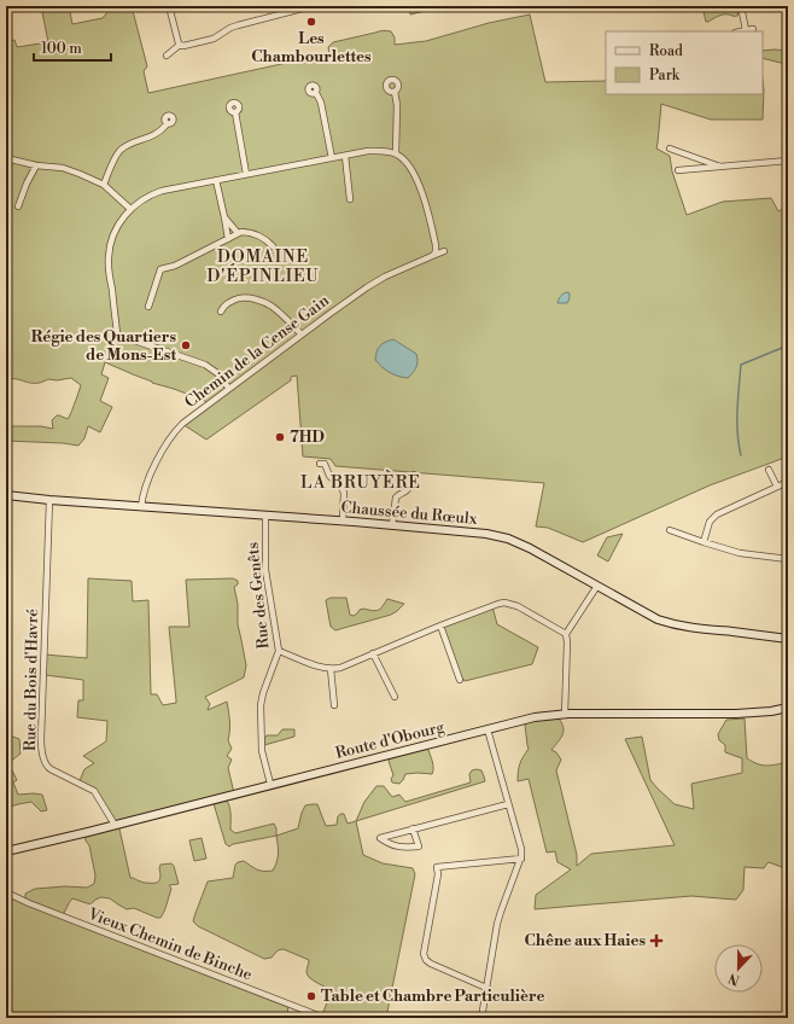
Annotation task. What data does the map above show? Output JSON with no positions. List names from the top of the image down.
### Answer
{
  "streets": {
    "main road": ["Chaussée du Rœulx", "Route d'Obourg"],
    "street": [
      "Chemin de la Cense Gain",
      "Rue des Genêts",
      "Rue du Bois d'Havré",
      "Vieux Chemin de Binche"
    ]
  },
  "crossings": [
    ["Chemin de la Cense Gain", "Chaussée du Rœulx"],
    ["Chaussée du Rœulx", "Rue des Genêts"],
    ["Chaussée du Rœulx", "Rue du Bois d'Havré"],
    ["Rue des Genêts", "Route d'Obourg"],
    ["Rue du Bois d'Havré", "Route d'Obourg"]
  ],
  "districts": ["DOMAINE D'ÉPINLIEU", "LA BRUYÈRE"],
  "places": {
    "other": [
      "Les Chambourlettes",
      "Régie des Quartiers de Mons-Est",
      "7HD",
      "Table et Chambre Particulière"
    ],
    "health": ["Chêne aux Haies"]
  },
  "legend": ["Road", "Park"],
  "scale_bar": "100 m",
  "north": "bottom"
}
